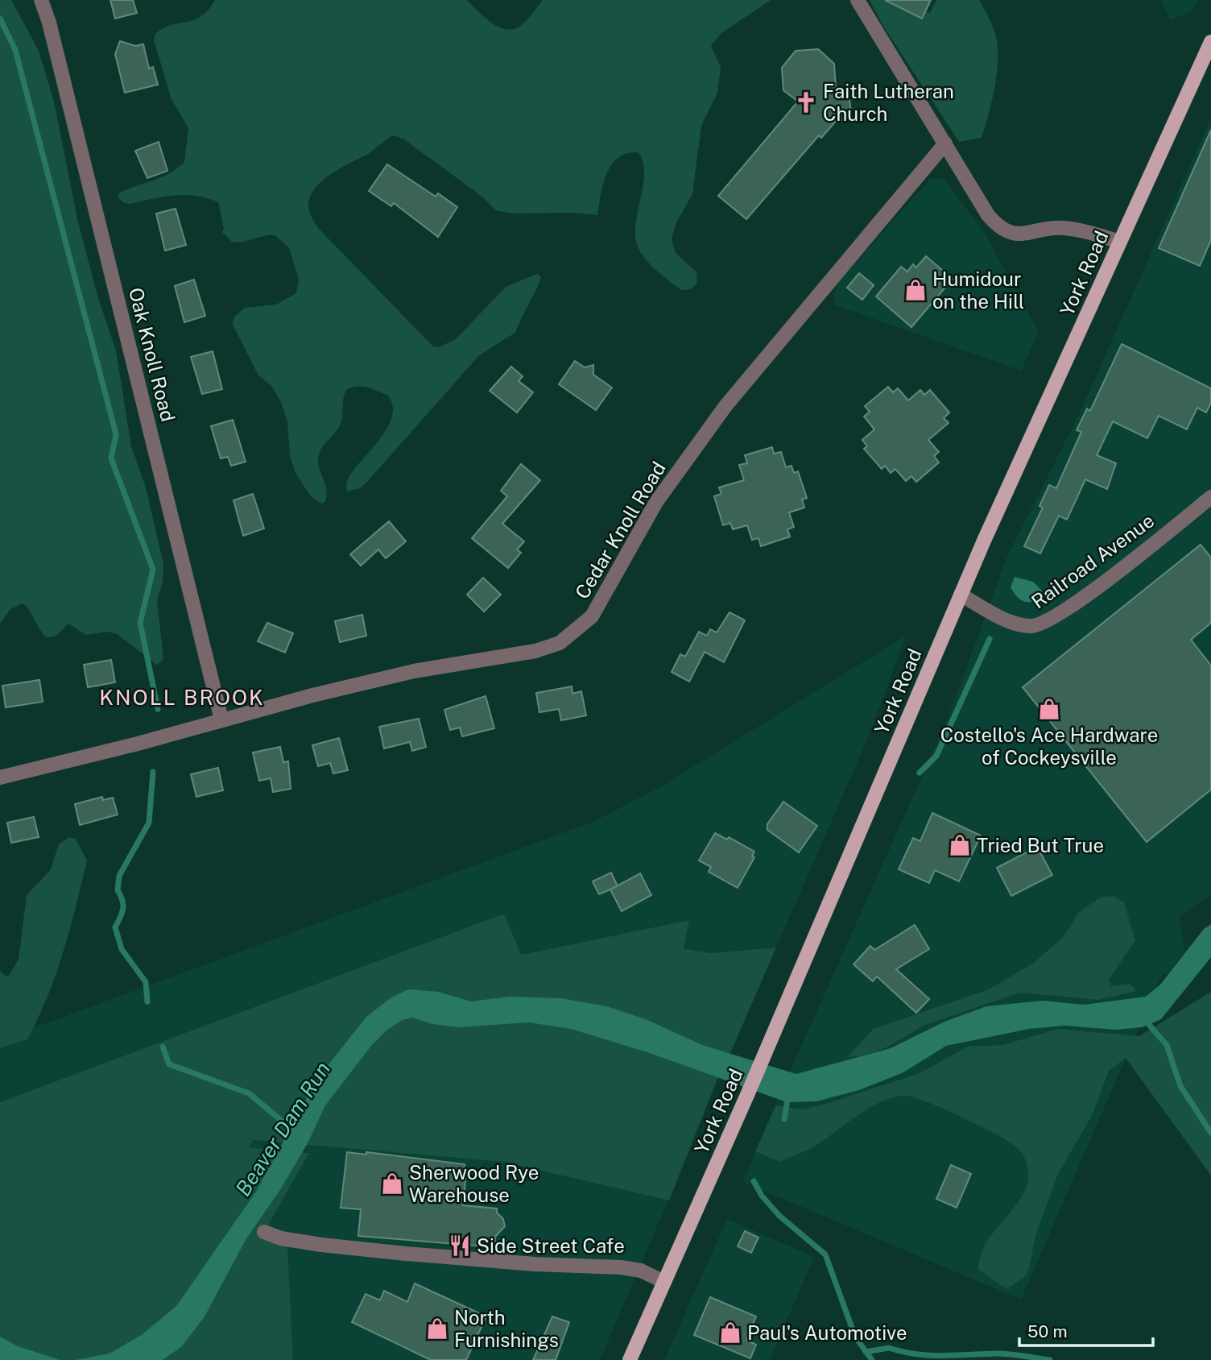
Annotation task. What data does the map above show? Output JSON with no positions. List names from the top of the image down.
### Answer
{
  "streets": {
    "main road": ["York Road"],
    "street": ["Oak Knoll Road", "Cedar Knoll Road", "Railroad Avenue"]
  },
  "crossings": [
    ["York Road", "Railroad Avenue"],
    ["Oak Knoll Road", "Cedar Knoll Road"]
  ],
  "districts": ["KNOLL BROOK"],
  "water": ["Beaver Dam Run"],
  "places": {
    "church": ["Faith Lutheran Church"],
    "shop": [
      "Humidour on the Hill",
      "Costello's Ace Hardware of Cockeysville",
      "Tried But True",
      "Sherwood Rye Warehouse",
      "North Furnishings",
      "Paul's Automotive"
    ],
    "restaurant": ["Side Street Cafe"]
  },
  "scale_bar": "50 m"
}
